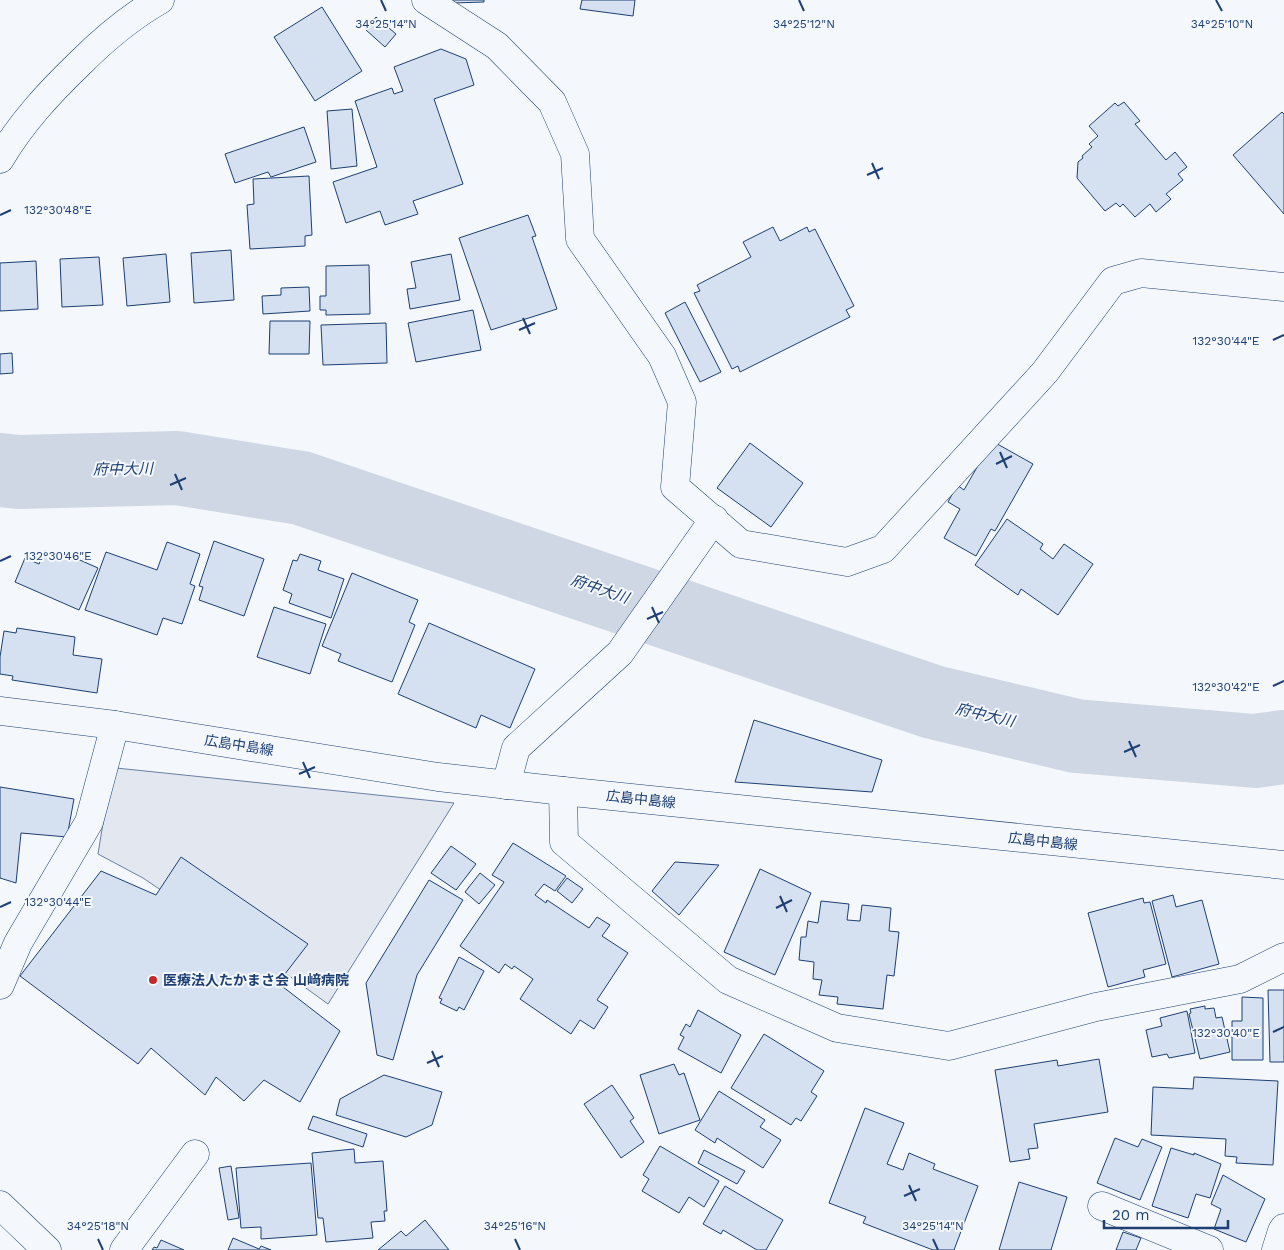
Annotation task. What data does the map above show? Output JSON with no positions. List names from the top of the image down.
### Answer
{
  "streets": {
    "street": ["広島中島線"]
  },
  "water": ["府中大川"],
  "places": ["医療法人たかまさ会 山﨑病院"],
  "scale_bar": "20 m",
  "coordinates": [
    "34°25'10\"N",
    "34°25'14\"N",
    "34°25'12\"N",
    "132°30'48\"E",
    "132°30'44\"E",
    "132°30'46\"E",
    "132°30'42\"E",
    "132°30'40\"E",
    "34°25'18\"N",
    "34°25'16\"N"
  ]
}
